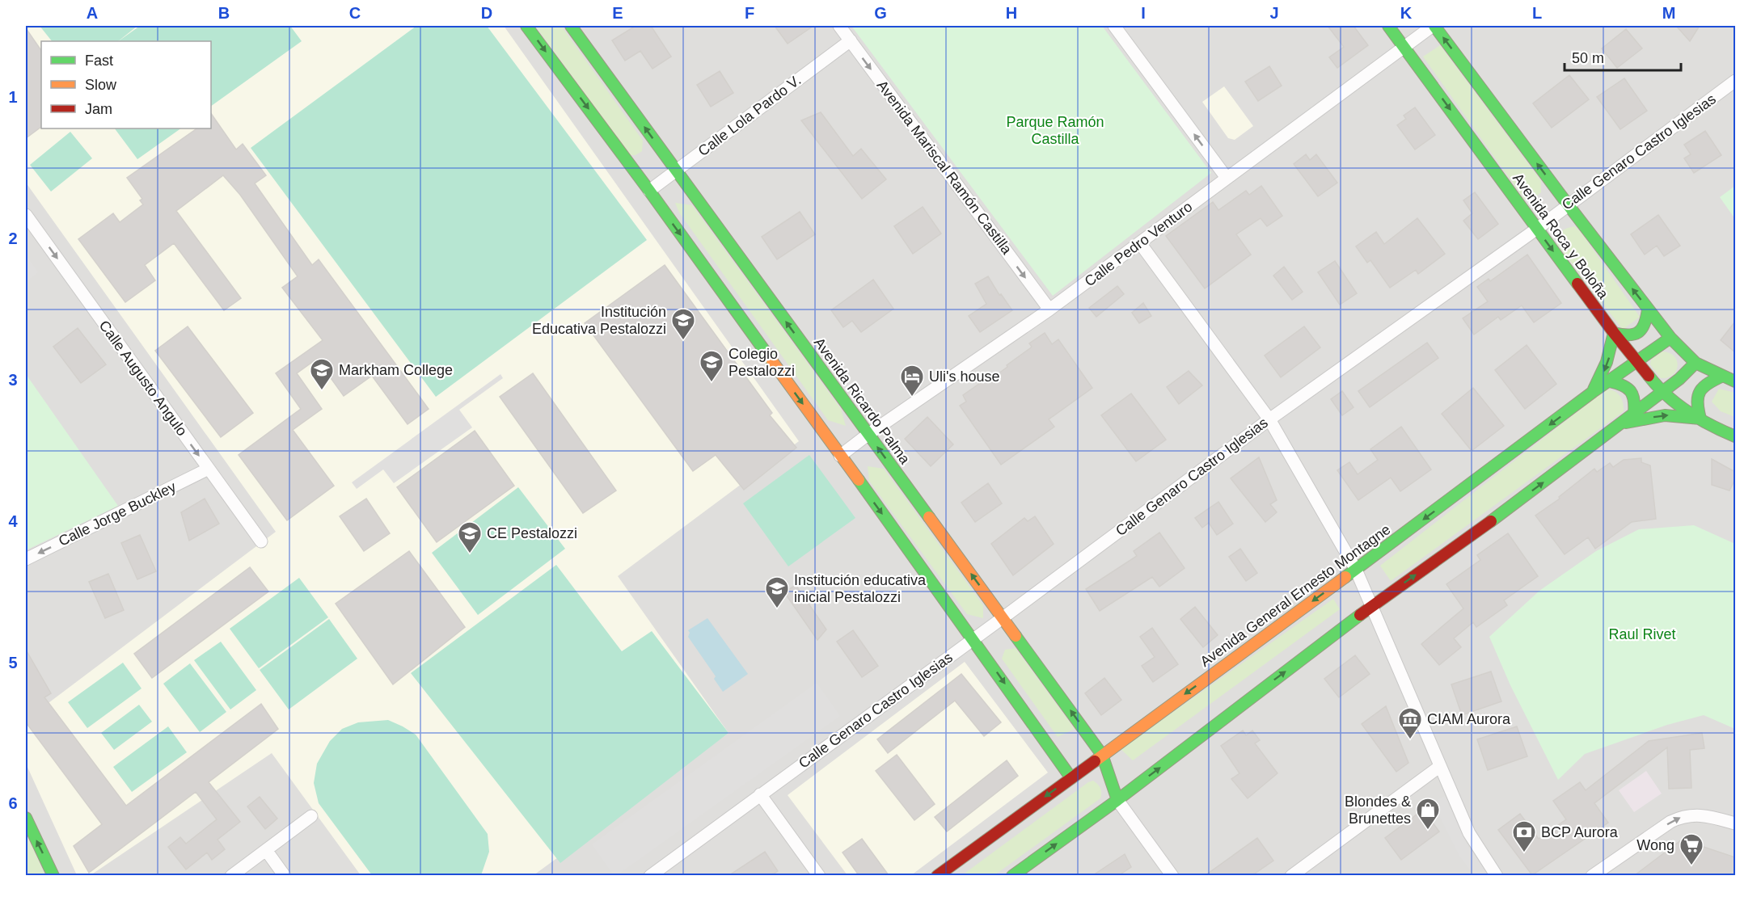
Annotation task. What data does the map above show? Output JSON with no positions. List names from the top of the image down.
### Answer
{
  "streets": {
    "main road": ["Avenida Roca y Boloña", "Avenida Ricardo Palma", "Avenida General Ernesto Montagne"],
    "street": [
      "Calle Lola Pardo V.",
      "Calle Genaro Castro Iglesias",
      "Avenida Mariscal Ramón Castilla",
      "Calle Pedro Venturo",
      "Calle Augusto Angulo",
      "Calle Jorge Buckley"
    ]
  },
  "crossings": [
    ["Calle Lola Pardo V.", "Avenida Mariscal Ramón Castilla"],
    ["Calle Lola Pardo V.", "Avenida Ricardo Palma"],
    ["Calle Genaro Castro Iglesias", "Avenida Roca y Boloña"],
    ["Calle Genaro Castro Iglesias", "Avenida Ricardo Palma"],
    ["Avenida Mariscal Ramón Castilla", "Calle Pedro Venturo"],
    ["Avenida Roca y Boloña", "Calle Pedro Venturo"],
    ["Avenida Roca y Boloña", "Avenida General Ernesto Montagne"],
    ["Calle Pedro Venturo", "Avenida Ricardo Palma"],
    ["Calle Augusto Angulo", "Calle Jorge Buckley"],
    ["Avenida Ricardo Palma", "Avenida General Ernesto Montagne"]
  ],
  "one_way": ["Avenida Mariscal Ramón Castilla", "Calle Augusto Angulo", "Calle Jorge Buckley"],
  "parks": ["Parque Ramón Castilla", "Raul Rivet"],
  "places": {
    "school or university": [
      "Institución Educativa Pestalozzi",
      "Colegio Pestalozzi",
      "Markham College",
      "CE Pestalozzi",
      "Institución educativa inicial Pestalozzi"
    ],
    "hotel": ["Uli's house"],
    "museum": ["CIAM Aurora"],
    "shop": ["Blondes & Brunettes"],
    "bank": ["BCP Aurora"],
    "supermarket": ["Wong"]
  },
  "legend": ["Fast", "Slow", "Jam"],
  "scale_bar": "50 m",
  "grid": {
    "columns": [
      "A",
      "B",
      "C",
      "D",
      "E",
      "F",
      "G",
      "H",
      "I",
      "J",
      "K",
      "L",
      "M"
    ],
    "rows": [
      "1",
      "2",
      "3",
      "4",
      "5",
      "6"
    ]
  }
}
